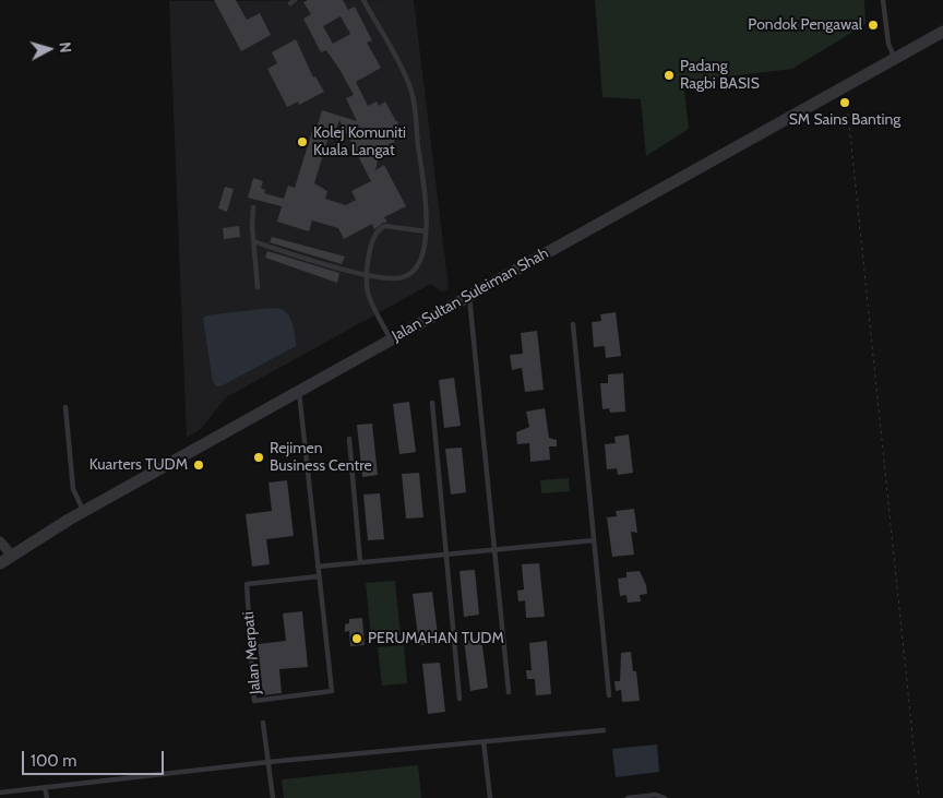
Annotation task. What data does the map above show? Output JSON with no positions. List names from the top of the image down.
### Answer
{
  "streets": {
    "street": ["Jalan Sultan Suleiman Shah"],
    "lane": ["Jalan Merpati"]
  },
  "crossings": [
    ["Jalan Sultan Suleiman Shah", "Jalan Merpati"]
  ],
  "places": [
    "Pondok Pengawal",
    "Padang Ragbi BASIS",
    "SM Sains Banting",
    "Kolej Komuniti Kuala Langat",
    "Rejimen Business Centre",
    "Kuarters TUDM",
    "PERUMAHAN TUDM"
  ],
  "scale_bar": "100 m",
  "north": "right"
}
